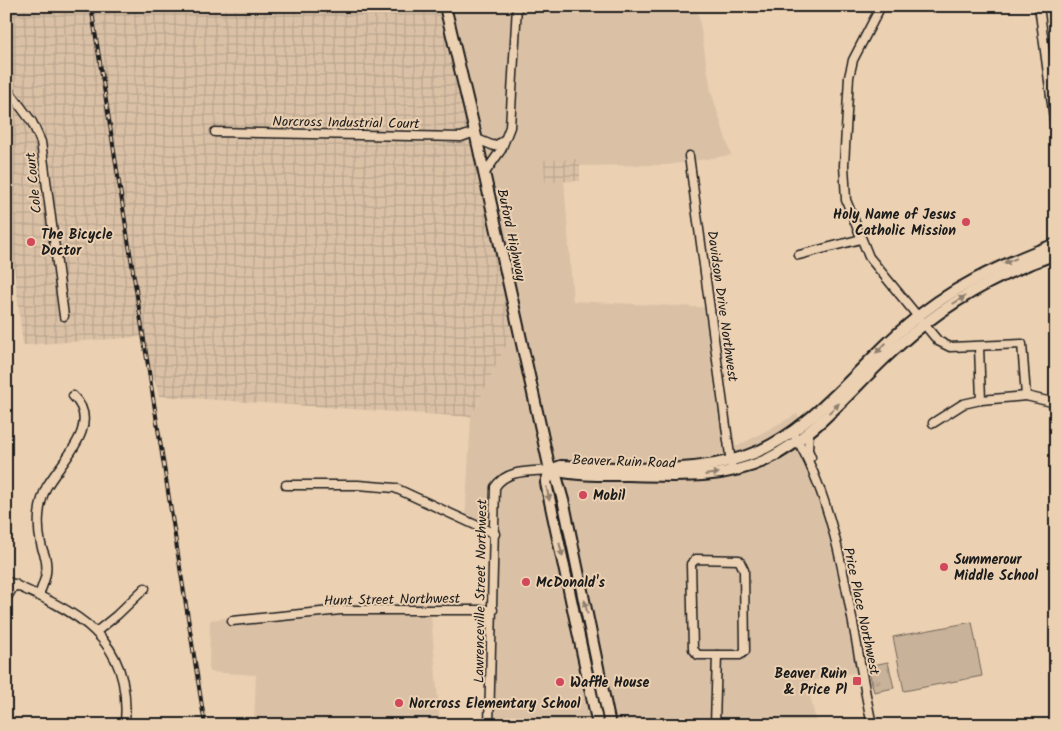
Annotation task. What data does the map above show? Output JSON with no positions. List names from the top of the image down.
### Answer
{
  "streets": {
    "main road": ["Buford Highway", "Beaver Ruin Road"],
    "street": [
      "Norcross Industrial Court",
      "Cole Court",
      "Davidson Drive Northwest",
      "Lawrenceville Street Northwest",
      "Hunt Street Northwest",
      "Price Place Northwest"
    ]
  },
  "crossings": [
    ["Norcross Industrial Court", "Buford Highway"],
    ["Buford Highway", "Beaver Ruin Road"],
    ["Buford Highway", "Lawrenceville Street Northwest"],
    ["Davidson Drive Northwest", "Beaver Ruin Road"],
    ["Beaver Ruin Road", "Lawrenceville Street Northwest"],
    ["Beaver Ruin Road", "Price Place Northwest"],
    ["Lawrenceville Street Northwest", "Hunt Street Northwest"]
  ],
  "places": {
    "other": [
      "Holy Name of Jesus Catholic Mission",
      "The Bicycle Doctor",
      "Mobil",
      "Summerour Middle School",
      "McDonald's",
      "Waffle House",
      "Norcross Elementary School"
    ],
    "transit": ["Beaver Ruin & Price Pl"]
  }
}
